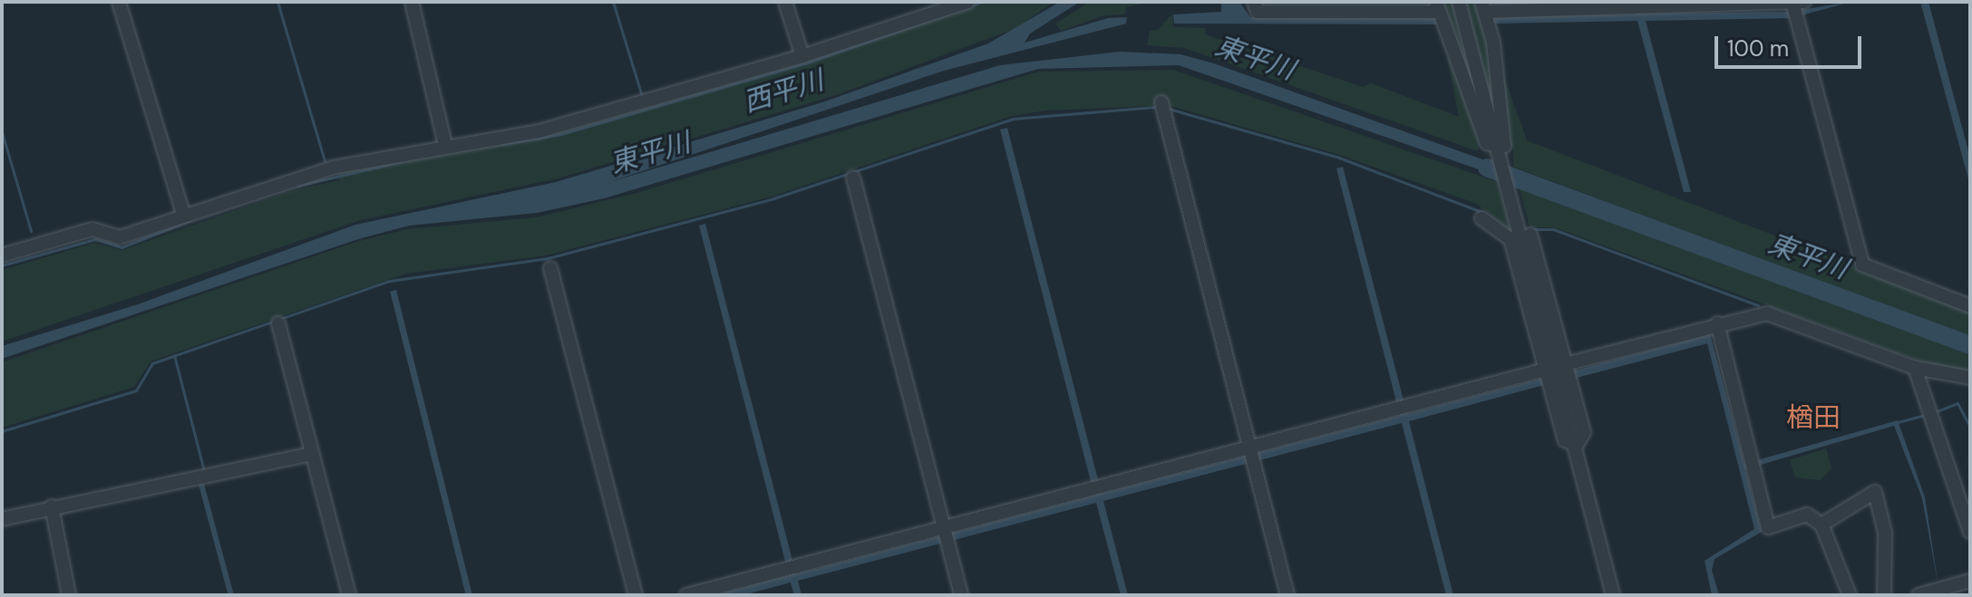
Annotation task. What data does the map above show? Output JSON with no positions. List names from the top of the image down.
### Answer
{
  "districts": ["楢田"],
  "water": ["東平川", "西平川"],
  "scale_bar": "100 m"
}
